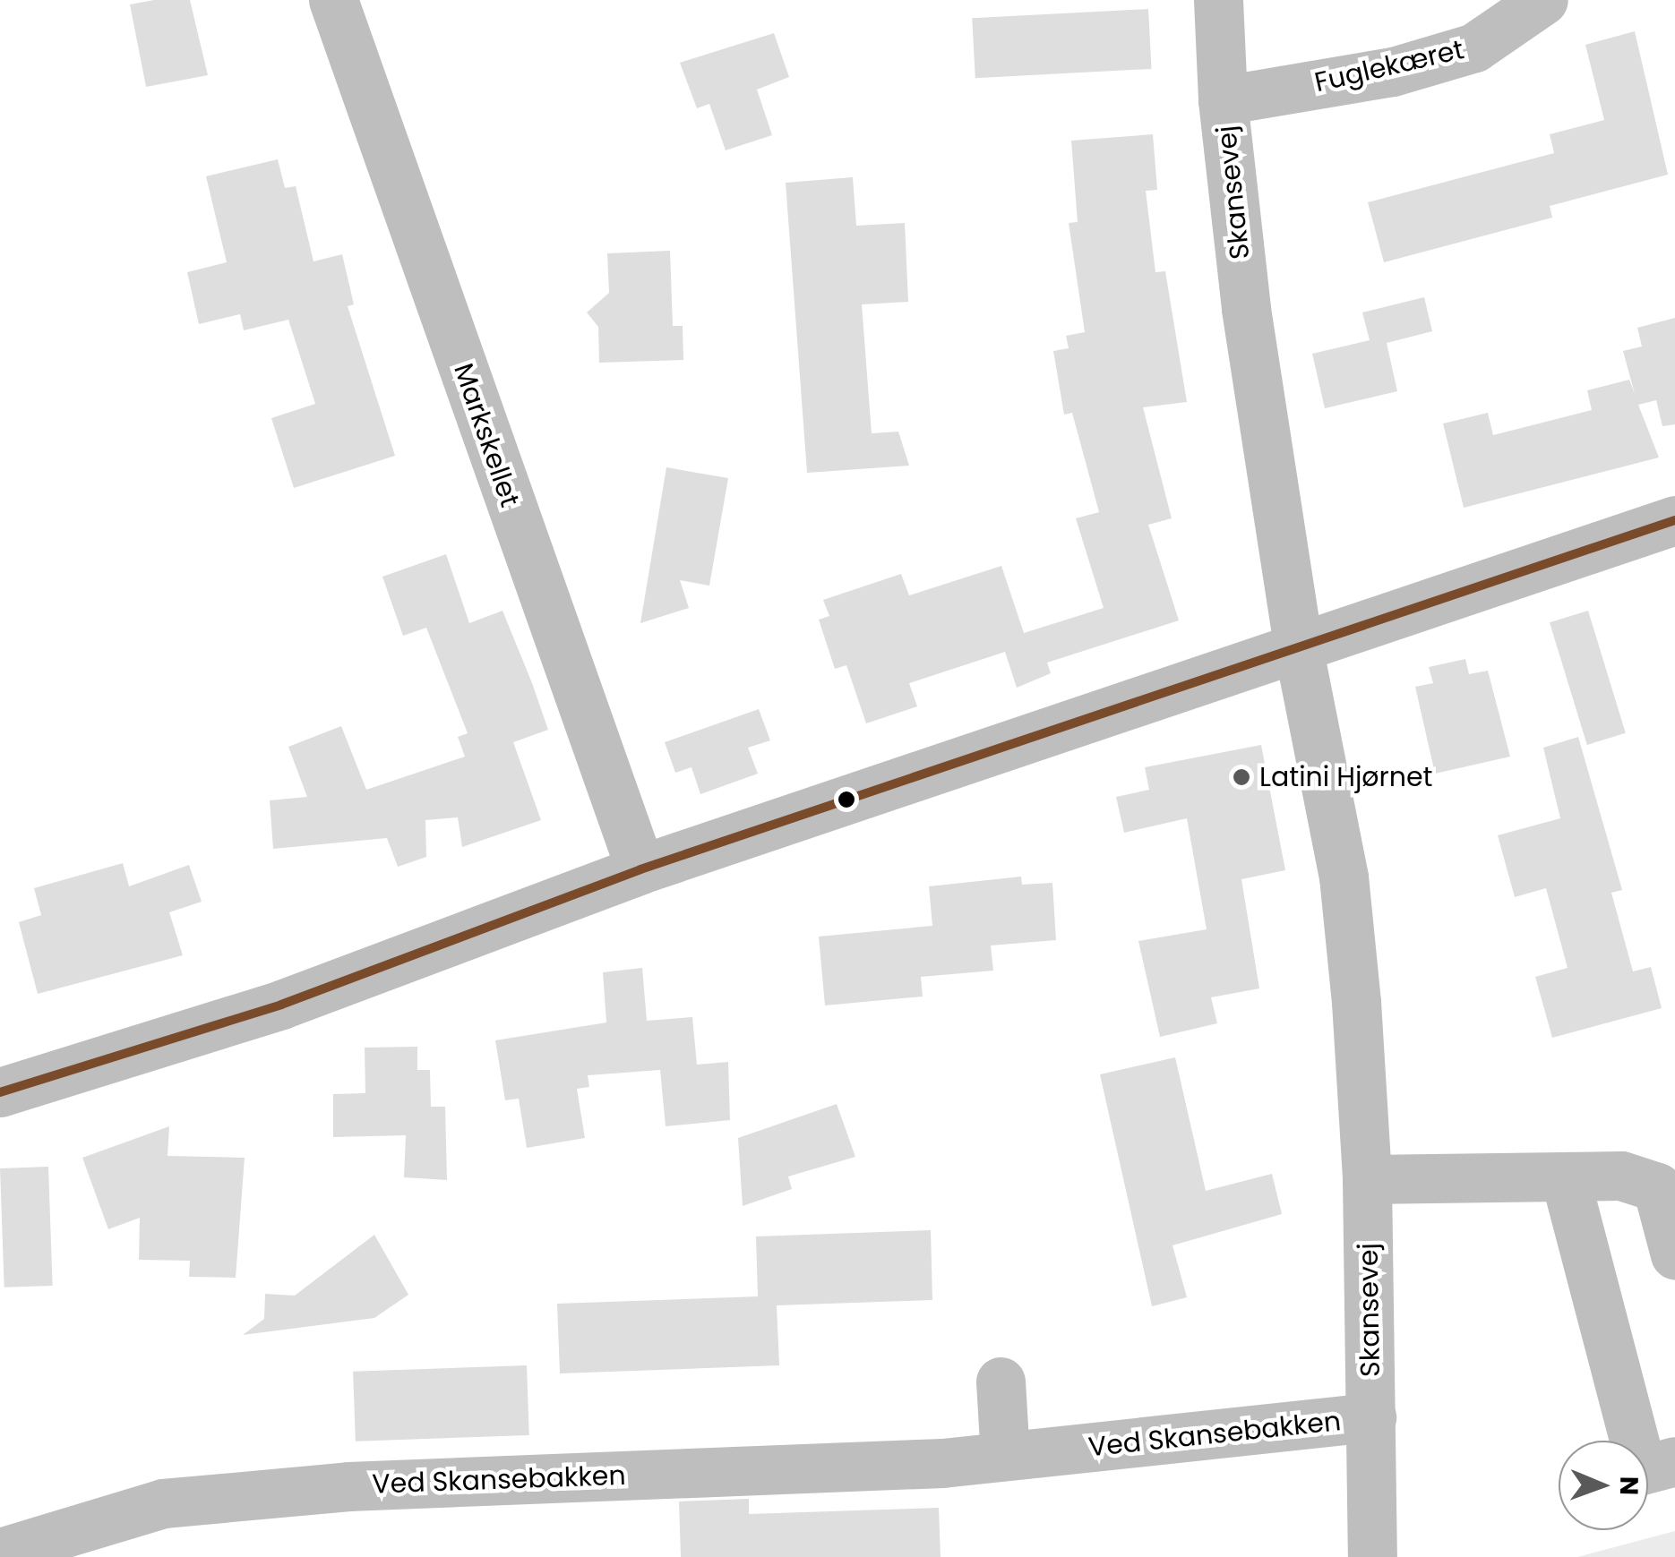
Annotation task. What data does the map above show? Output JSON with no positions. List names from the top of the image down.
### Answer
{
  "streets": {
    "street": [
      "Fuglekæret",
      "Skansevej",
      "Markskellet",
      "Ved Skansebakken"
    ]
  },
  "crossings": [
    ["Fuglekæret", "Skansevej"],
    ["Skansevej", "Ved Skansebakken"]
  ],
  "places": ["Latini Hjørnet"],
  "north": "right"
}
